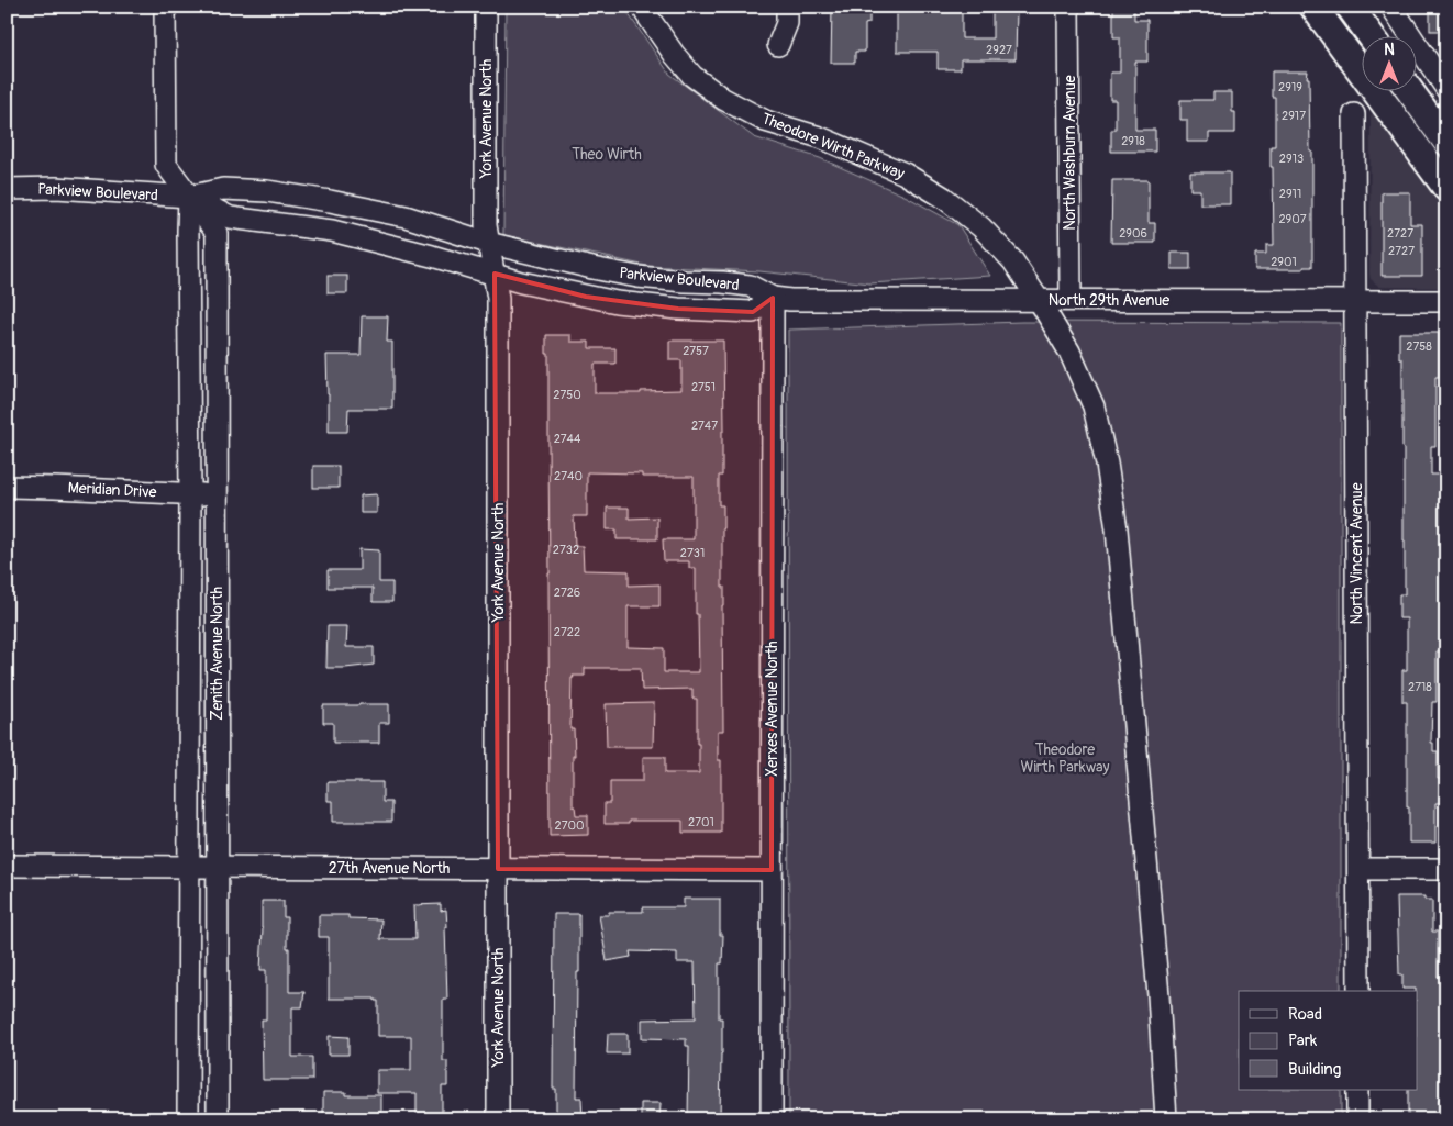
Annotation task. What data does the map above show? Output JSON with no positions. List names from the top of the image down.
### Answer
{
  "streets": {
    "street": [
      "York Avenue North",
      "Theodore Wirth Parkway",
      "North Washburn Avenue",
      "Parkview Boulevard",
      "North 29th Avenue",
      "Meridian Drive",
      "North Vincent Avenue",
      "Zenith Avenue North",
      "Xerxes Avenue North",
      "27th Avenue North"
    ]
  },
  "crossings": [
    ["York Avenue North", "Parkview Boulevard"],
    ["York Avenue North", "27th Avenue North"],
    ["Theodore Wirth Parkway", "North 29th Avenue"],
    ["North Washburn Avenue", "North 29th Avenue"],
    ["Parkview Boulevard", "North 29th Avenue"],
    ["Parkview Boulevard", "Zenith Avenue North"],
    ["Parkview Boulevard", "Xerxes Avenue North"],
    ["North 29th Avenue", "North Vincent Avenue"],
    ["North 29th Avenue", "Xerxes Avenue North"],
    ["Meridian Drive", "Zenith Avenue North"],
    ["Zenith Avenue North", "27th Avenue North"],
    ["Xerxes Avenue North", "27th Avenue North"]
  ],
  "parks": ["Theo Wirth", "Theodore Wirth Parkway"],
  "house_numbers": [
    "2927",
    "2919",
    "2917",
    "2918",
    "2913",
    "2911",
    "2907",
    "2906",
    "2727",
    "2727",
    "2901",
    "2758",
    "2757",
    "2751",
    "2750",
    "2747",
    "2744",
    "2740",
    "2732",
    "2731",
    "2726",
    "2722",
    "2718",
    "2701",
    "2700"
  ],
  "legend": ["Road", "Park", "Building"],
  "north": "top"
}
